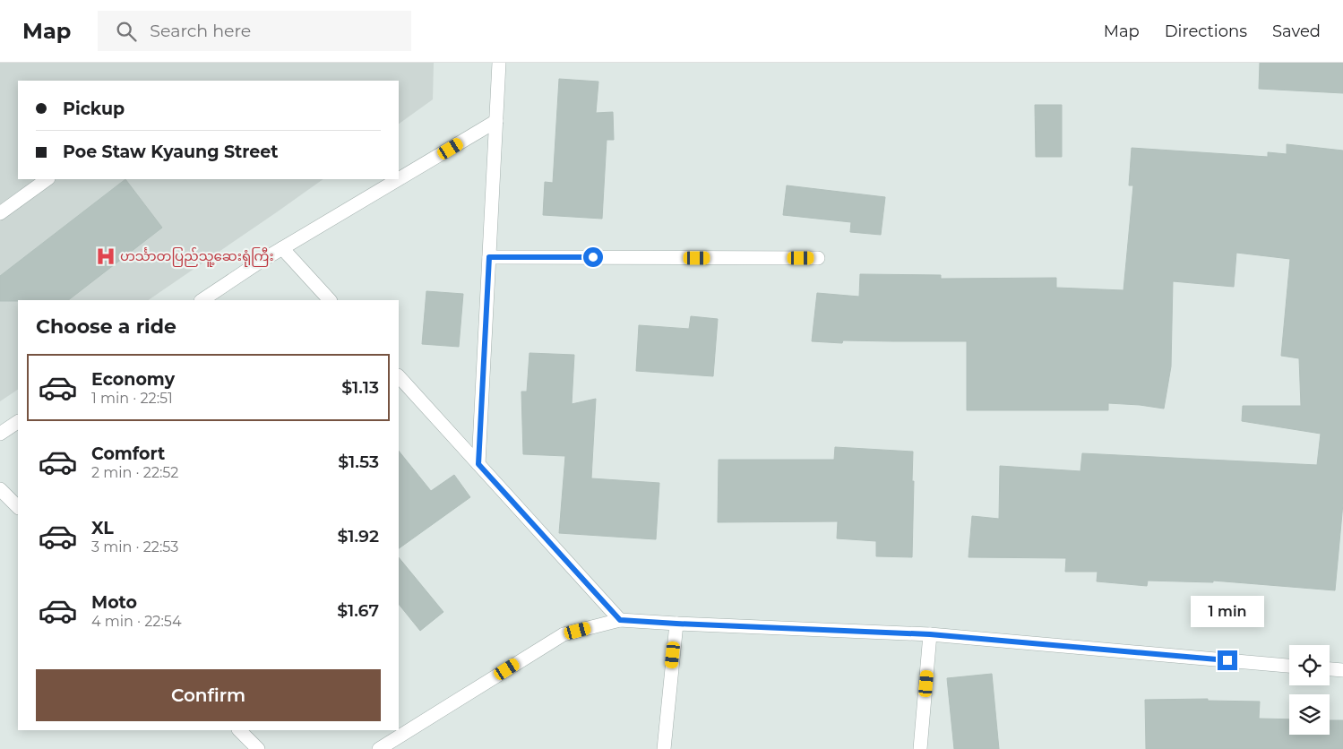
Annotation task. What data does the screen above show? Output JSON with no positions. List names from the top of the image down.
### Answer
{
  "places": {
    "hospital": ["ဟင်္သာတပြည်သူ့ဆေးရုံကြီး"]
  },
  "page": {
    "header": "Map",
    "search": "Search here",
    "nav": ["Map", "Directions", "Saved"],
    "banner": ["Pickup", "Poe Staw Kyaung Street"],
    "heading": "Choose a ride",
    "list": [
      {
        "name": "Economy",
        "note": "1 min · 22:51",
        "value": "$1.13"
      },
      {
        "name": "Comfort",
        "note": "2 min · 22:52",
        "value": "$1.53"
      },
      {
        "name": "XL",
        "note": "3 min · 22:53",
        "value": "$1.92"
      },
      {
        "name": "Moto",
        "note": "4 min · 22:54",
        "value": "$1.67"
      }
    ],
    "bubble": "1 min",
    "buttons": "Confirm"
  }
}
